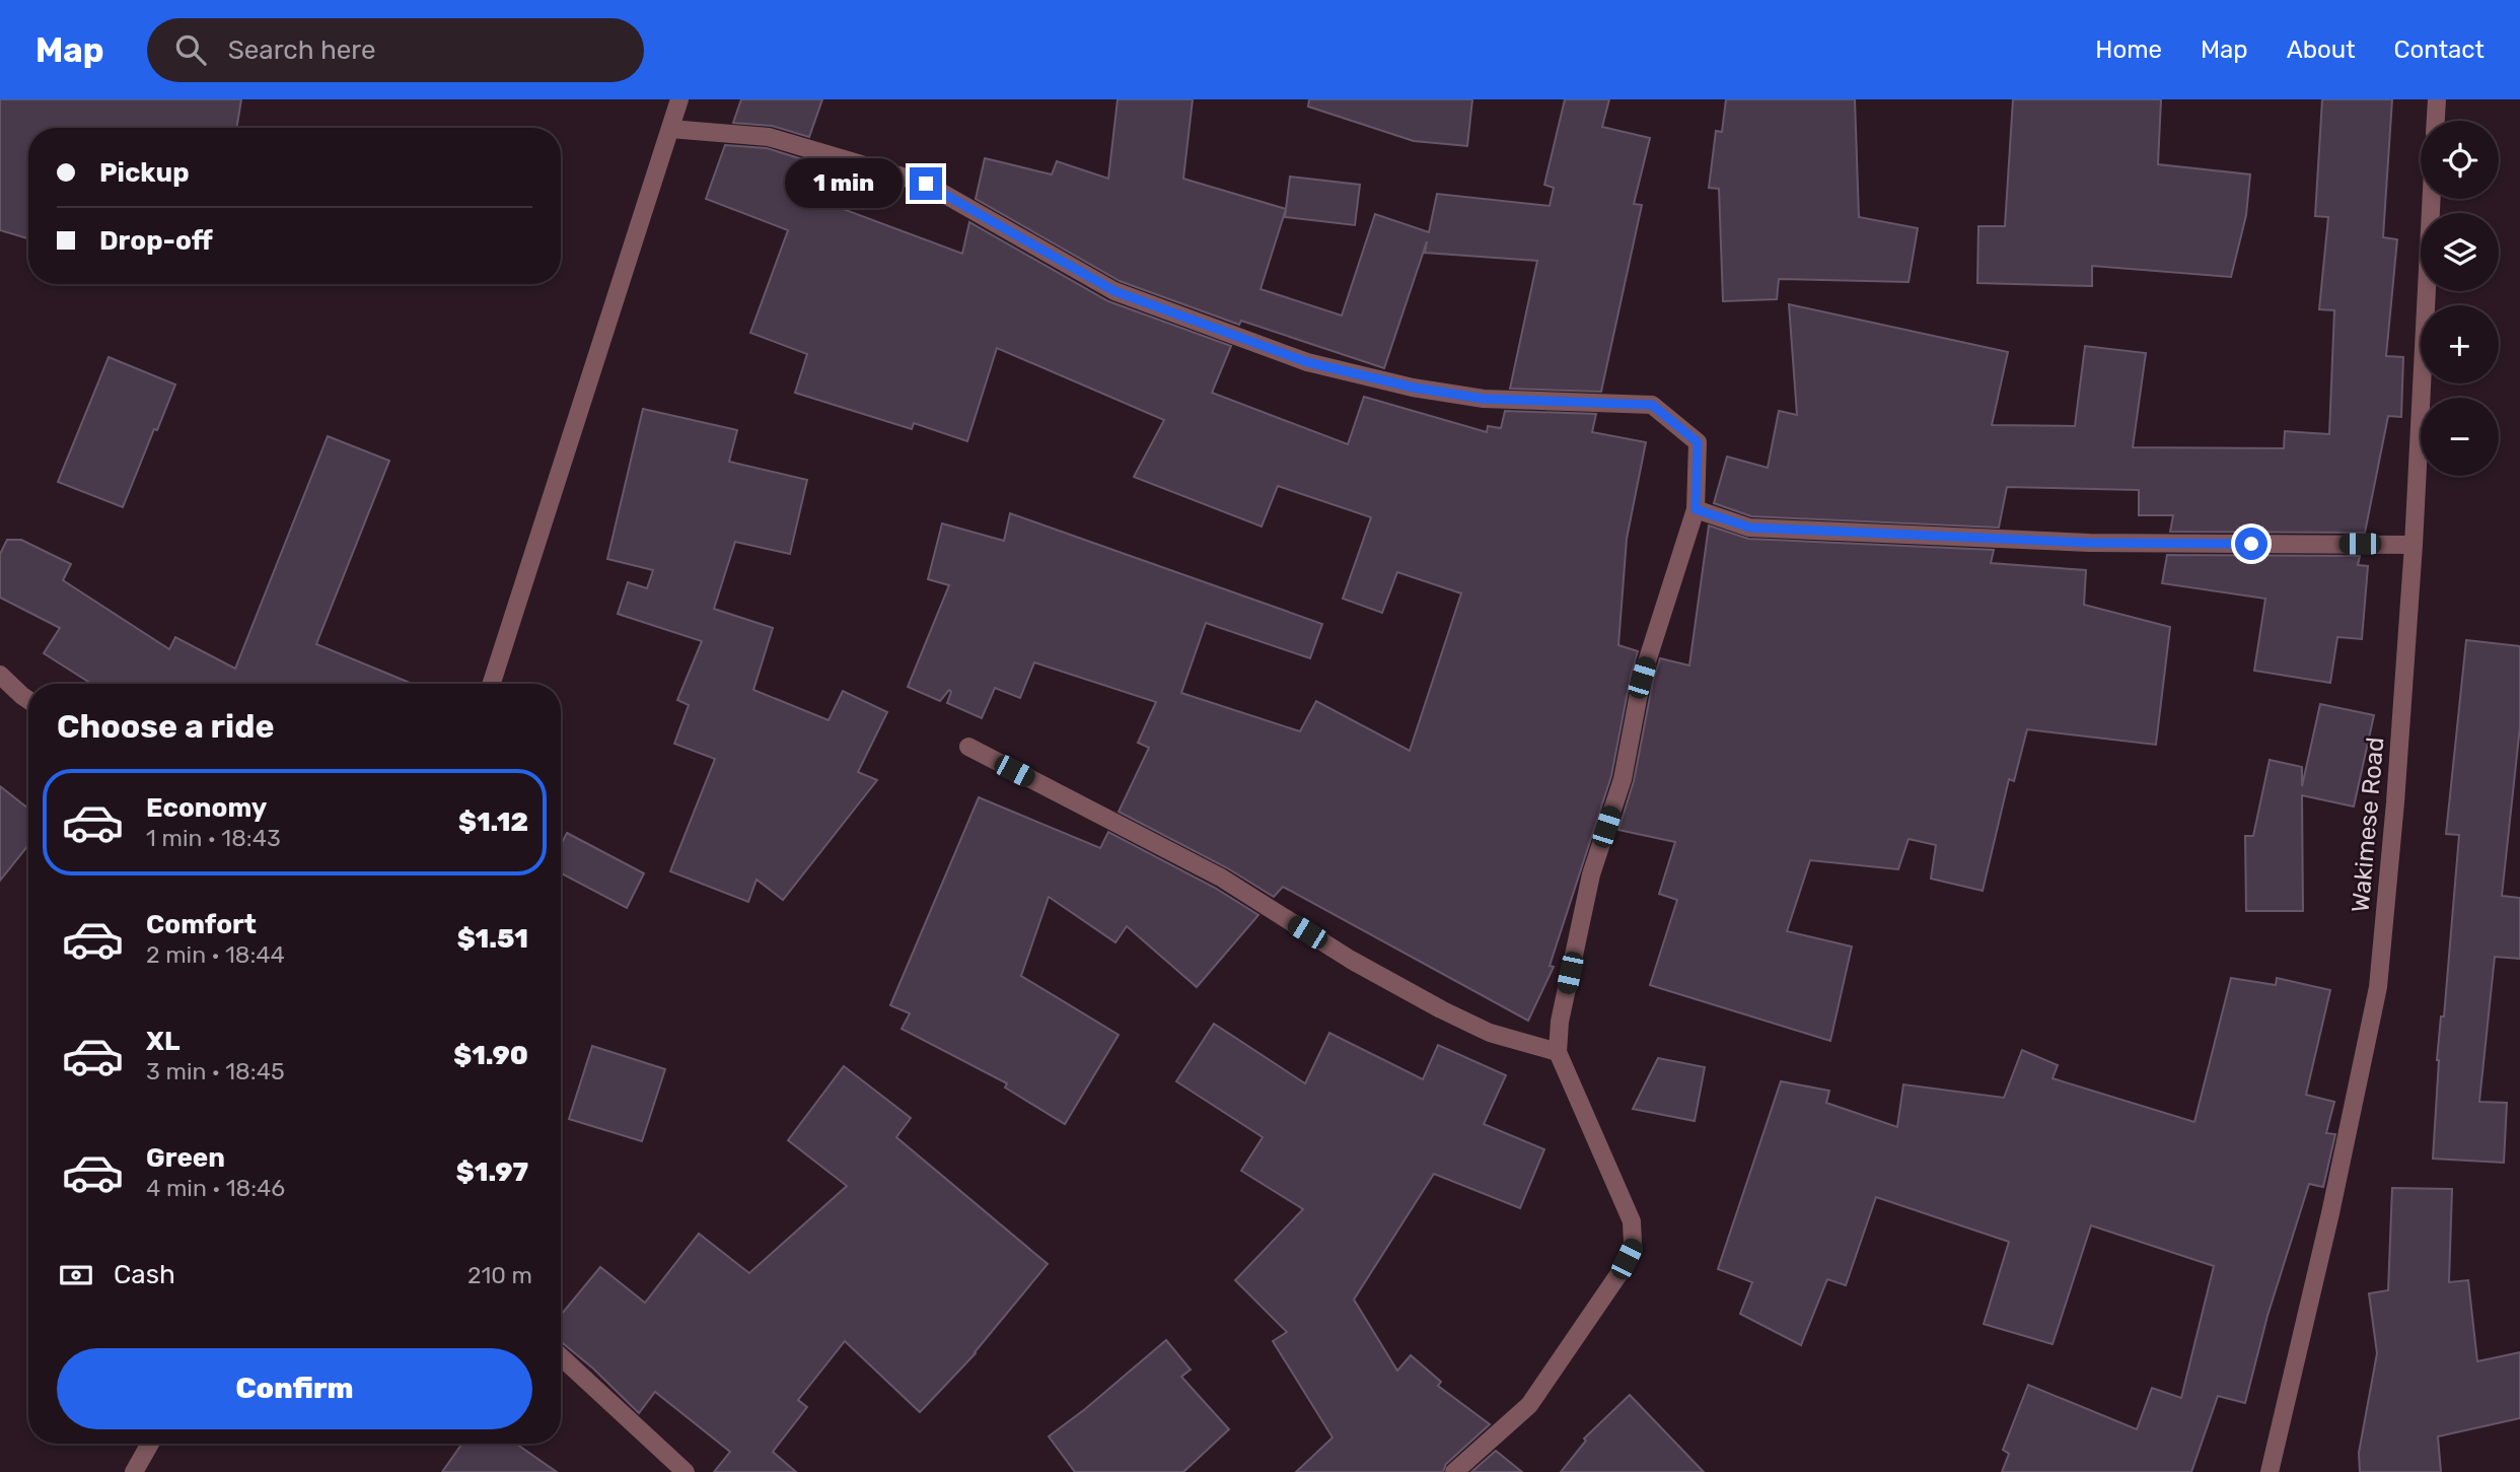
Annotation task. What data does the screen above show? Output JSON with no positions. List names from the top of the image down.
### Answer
{
  "streets": {
    "street": ["Wakimese Road"]
  },
  "page": {
    "header": "Map",
    "search": "Search here",
    "nav": [
      "Home",
      "Map",
      "About",
      "Contact"
    ],
    "map_buttons": ["+", "−"],
    "banner": ["Pickup", "Drop-off"],
    "bubble": "1 min",
    "heading": "Choose a ride",
    "list": [
      {
        "name": "Economy",
        "note": "1 min · 18:43",
        "value": "$1.12"
      },
      {
        "name": "Comfort",
        "note": "2 min · 18:44",
        "value": "$1.51"
      },
      {
        "name": "XL",
        "note": "3 min · 18:45",
        "value": "$1.90"
      },
      {
        "name": "Green",
        "note": "4 min · 18:46",
        "value": "$1.97"
      }
    ],
    "pay": ["Cash", "210 m"],
    "buttons": "Confirm"
  }
}
